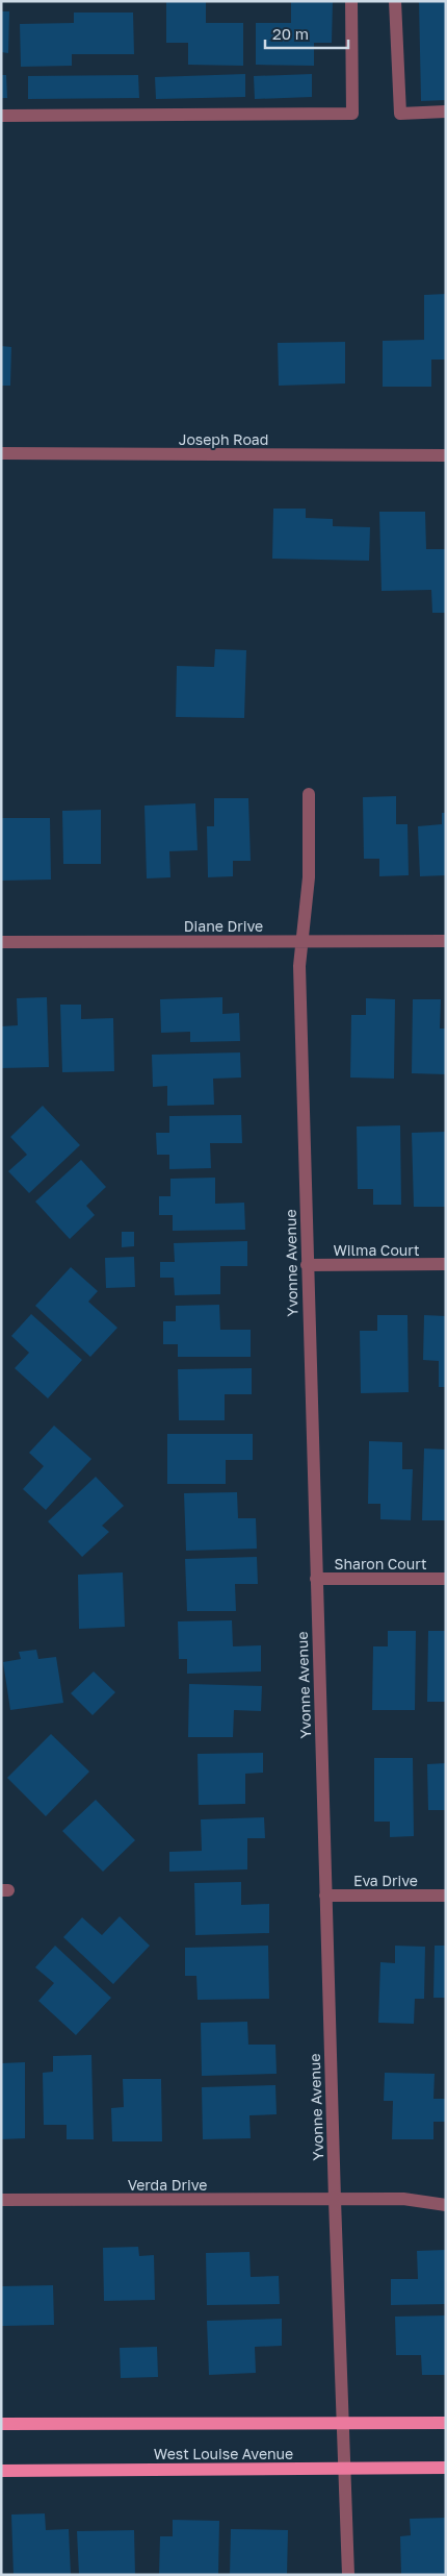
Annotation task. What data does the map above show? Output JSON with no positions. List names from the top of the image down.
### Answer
{
  "streets": {
    "main road": ["West Louise Avenue"],
    "street": [
      "Joseph Road",
      "Diane Drive",
      "Wilma Court",
      "Yvonne Avenue",
      "Sharon Court",
      "Eva Drive",
      "Verda Drive"
    ]
  },
  "crossings": [
    ["Diane Drive", "Yvonne Avenue"],
    ["Wilma Court", "Yvonne Avenue"],
    ["Yvonne Avenue", "Sharon Court"],
    ["Yvonne Avenue", "Eva Drive"],
    ["Yvonne Avenue", "Verda Drive"],
    ["Yvonne Avenue", "West Louise Avenue"]
  ],
  "scale_bar": "20 m"
}
